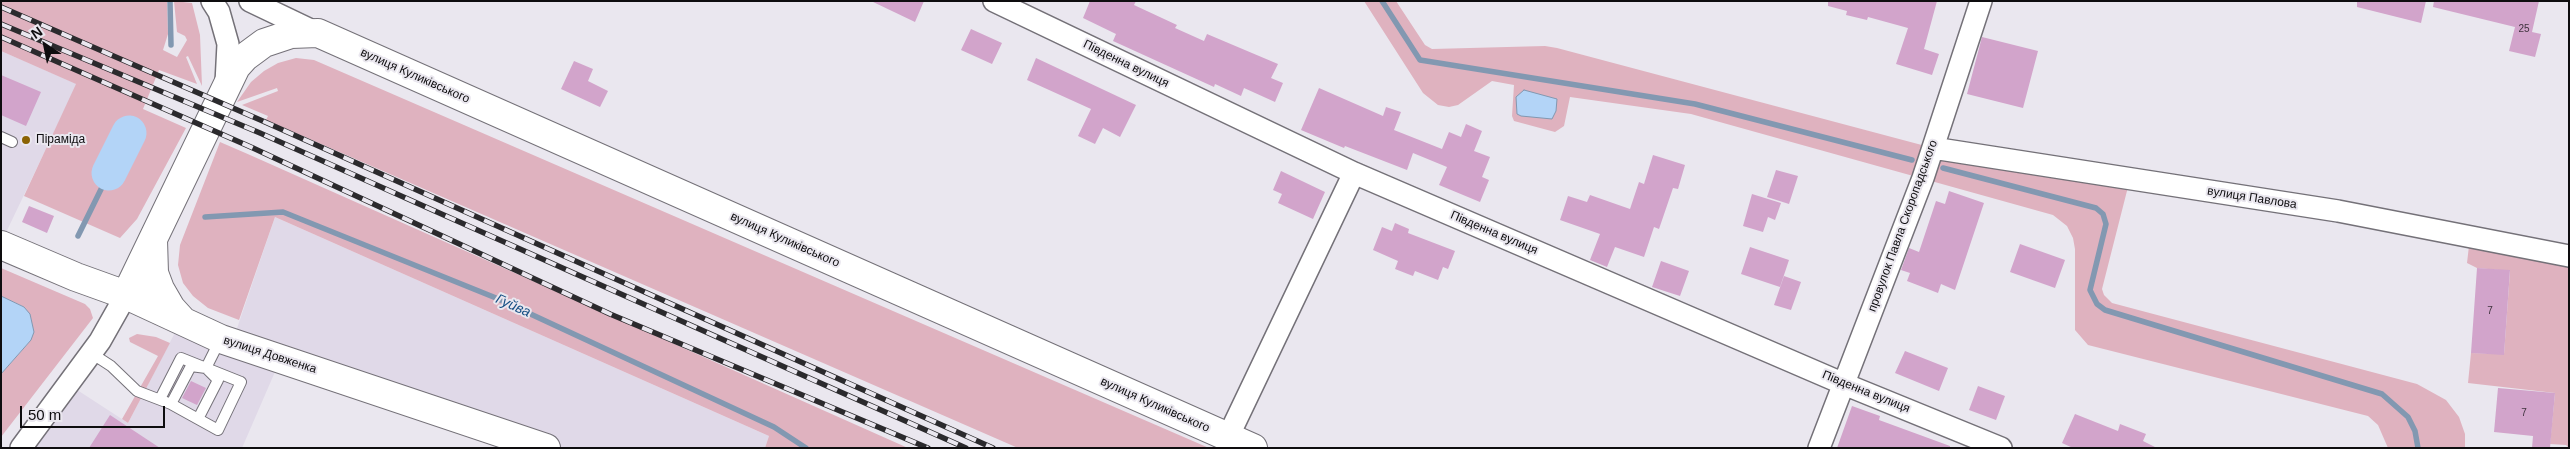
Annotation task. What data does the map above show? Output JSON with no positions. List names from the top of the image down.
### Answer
{
  "streets": {
    "street": [
      "Південна вулиця",
      "вулиця Куликівського",
      "вулиця Павлова",
      "провулок Павла Скоропадського",
      "вулиця Довженка"
    ]
  },
  "crossings": [
    ["Південна вулиця", "провулок Павла Скоропадського"],
    ["вулиця Павлова", "провулок Павла Скоропадського"]
  ],
  "water": ["Гуйва"],
  "places": ["Піраміда"],
  "house_numbers": ["25", "7", "7"],
  "scale_bar": "50 m",
  "north": "top left"
}
